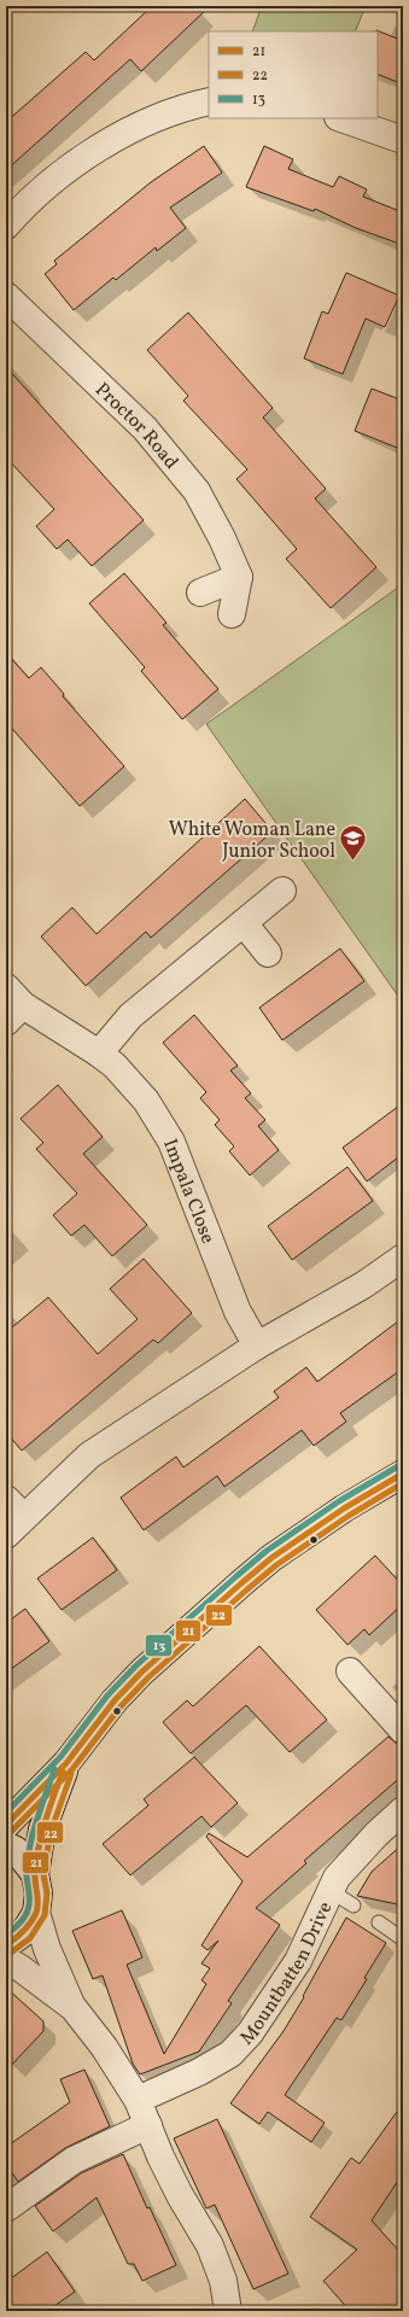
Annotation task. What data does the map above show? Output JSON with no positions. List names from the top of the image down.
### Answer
{
  "streets": {
    "street": ["Proctor Road", "Impala Close", "Mountbatten Drive"]
  },
  "places": {
    "school or university": ["White Woman Lane Junior School"]
  },
  "lines": ["transit line 13", "transit line 21", "transit line 22"],
  "legend": ["21", "22", "13"]
}
